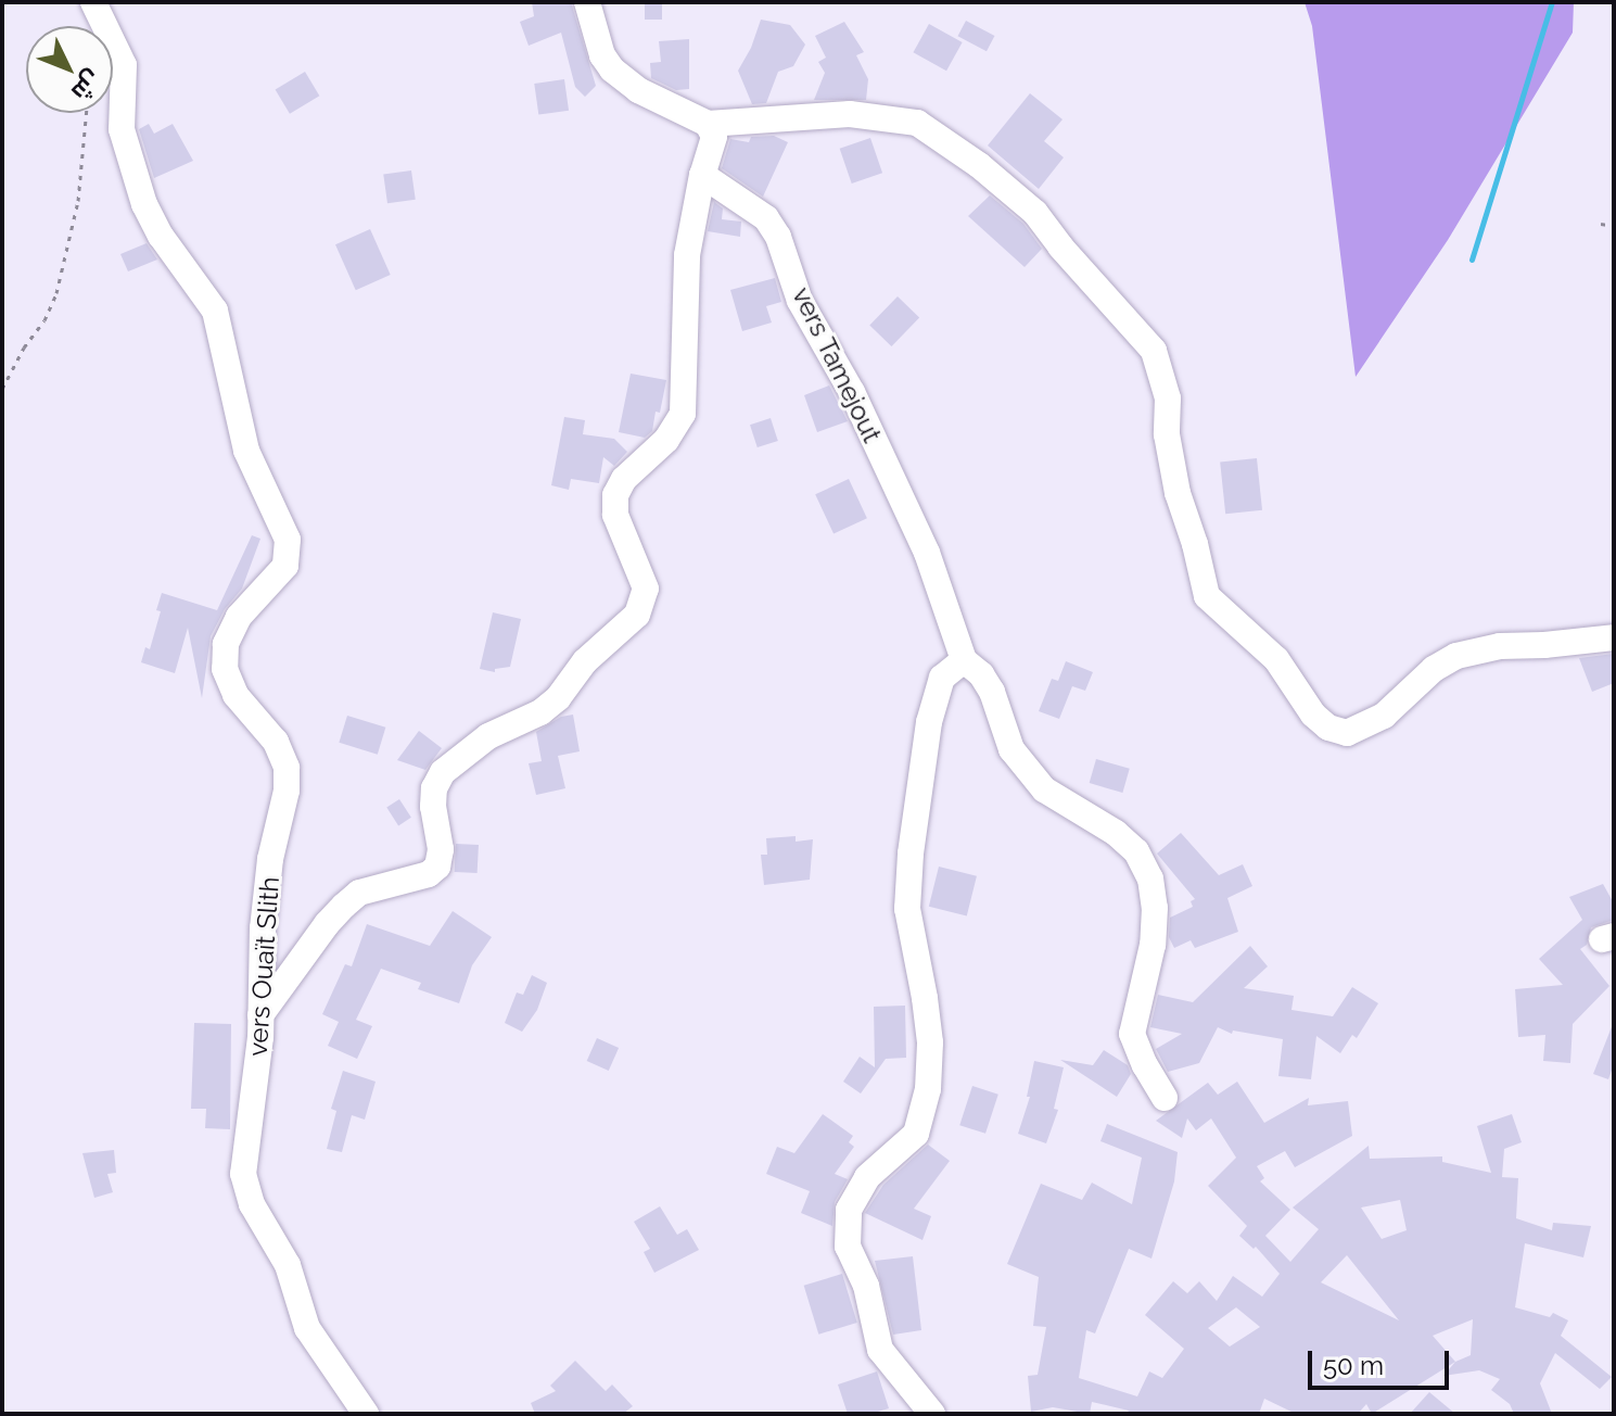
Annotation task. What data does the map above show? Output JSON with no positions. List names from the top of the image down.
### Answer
{
  "streets": {
    "street": ["vers Tamejout", "vers Ouaït Slith"]
  },
  "scale_bar": "50 m",
  "north": "bottom right"
}
